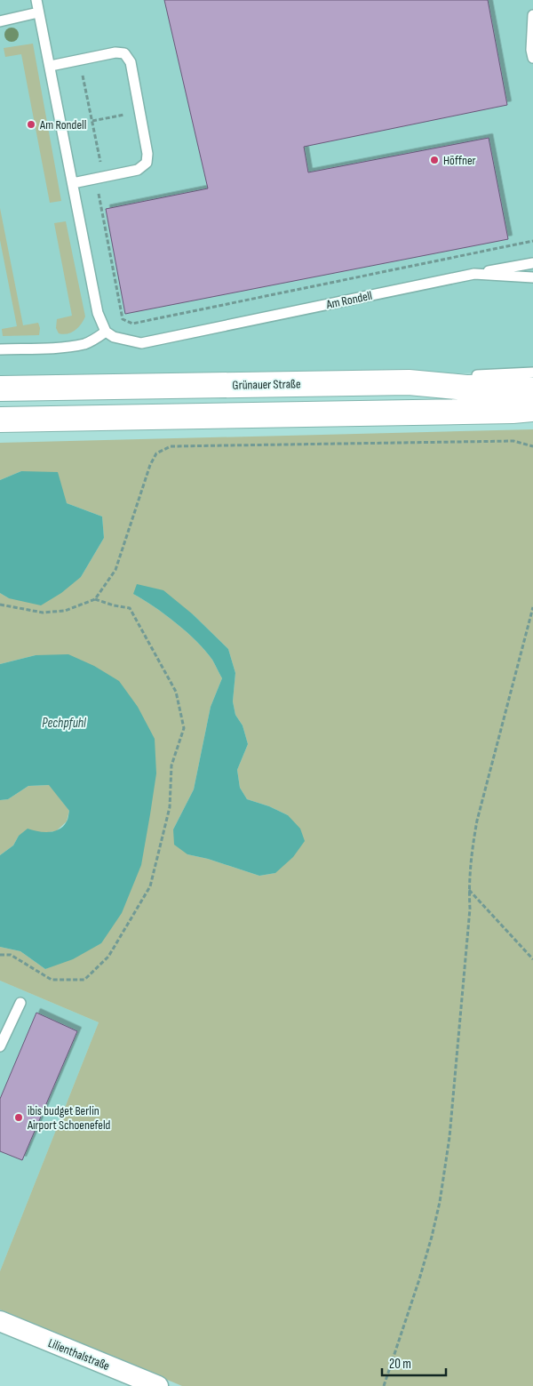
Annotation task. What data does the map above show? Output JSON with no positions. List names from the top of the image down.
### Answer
{
  "streets": {
    "main road": ["Grünauer Straße"],
    "street": ["Lilienthalstraße"],
    "lane": ["Am Rondell"]
  },
  "water": ["Pechpfuhl"],
  "places": ["Am Rondell", "Höffner", "ibis budget Berlin Airport Schoenefeld"],
  "scale_bar": "20 m"
}
